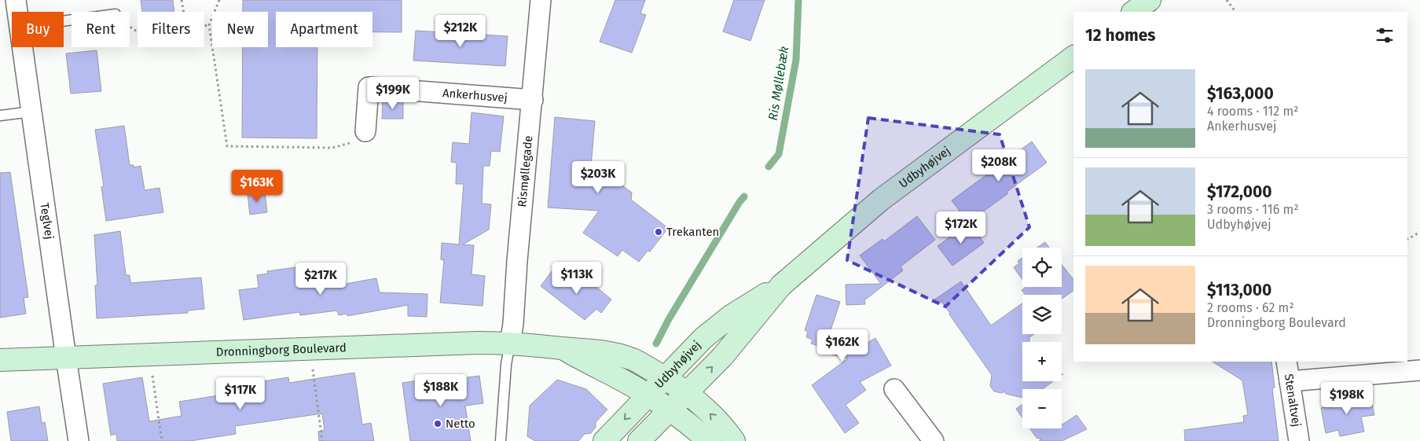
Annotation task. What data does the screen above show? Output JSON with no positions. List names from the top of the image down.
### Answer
{
  "streets": {
    "street": [
      "Ankerhusvej",
      "Udbyhøjvej",
      "Rismøllegade",
      "Teglvej",
      "Dronningborg Boulevard",
      "Stenaltvej"
    ]
  },
  "crossings": [
    ["Ankerhusvej", "Rismøllegade"],
    ["Udbyhøjvej", "Dronningborg Boulevard"],
    ["Rismøllegade", "Dronningborg Boulevard"],
    ["Teglvej", "Dronningborg Boulevard"]
  ],
  "water": ["Ris Møllebæk"],
  "places": ["Trekanten", "Netto"],
  "page": {
    "chip": [
      "Buy",
      "Rent",
      "Filters",
      "New",
      "Apartment"
    ],
    "heading": "12 homes",
    "price": [
      "$212K",
      "$199K",
      "$208K",
      "$203K",
      "$163K",
      "$172K",
      "$113K",
      "$217K",
      "$162K",
      "$188K",
      "$117K",
      "$198K"
    ],
    "list": [
      {
        "name": "$163,000",
        "note": "4 rooms · 112 m² · Ankerhusvej"
      },
      {
        "name": "$172,000",
        "note": "3 rooms · 116 m² · Udbyhøjvej"
      },
      {
        "name": "$113,000",
        "note": "2 rooms · 62 m² · Dronningborg Boulevard"
      }
    ],
    "map_buttons": ["+", "−"]
  }
}
